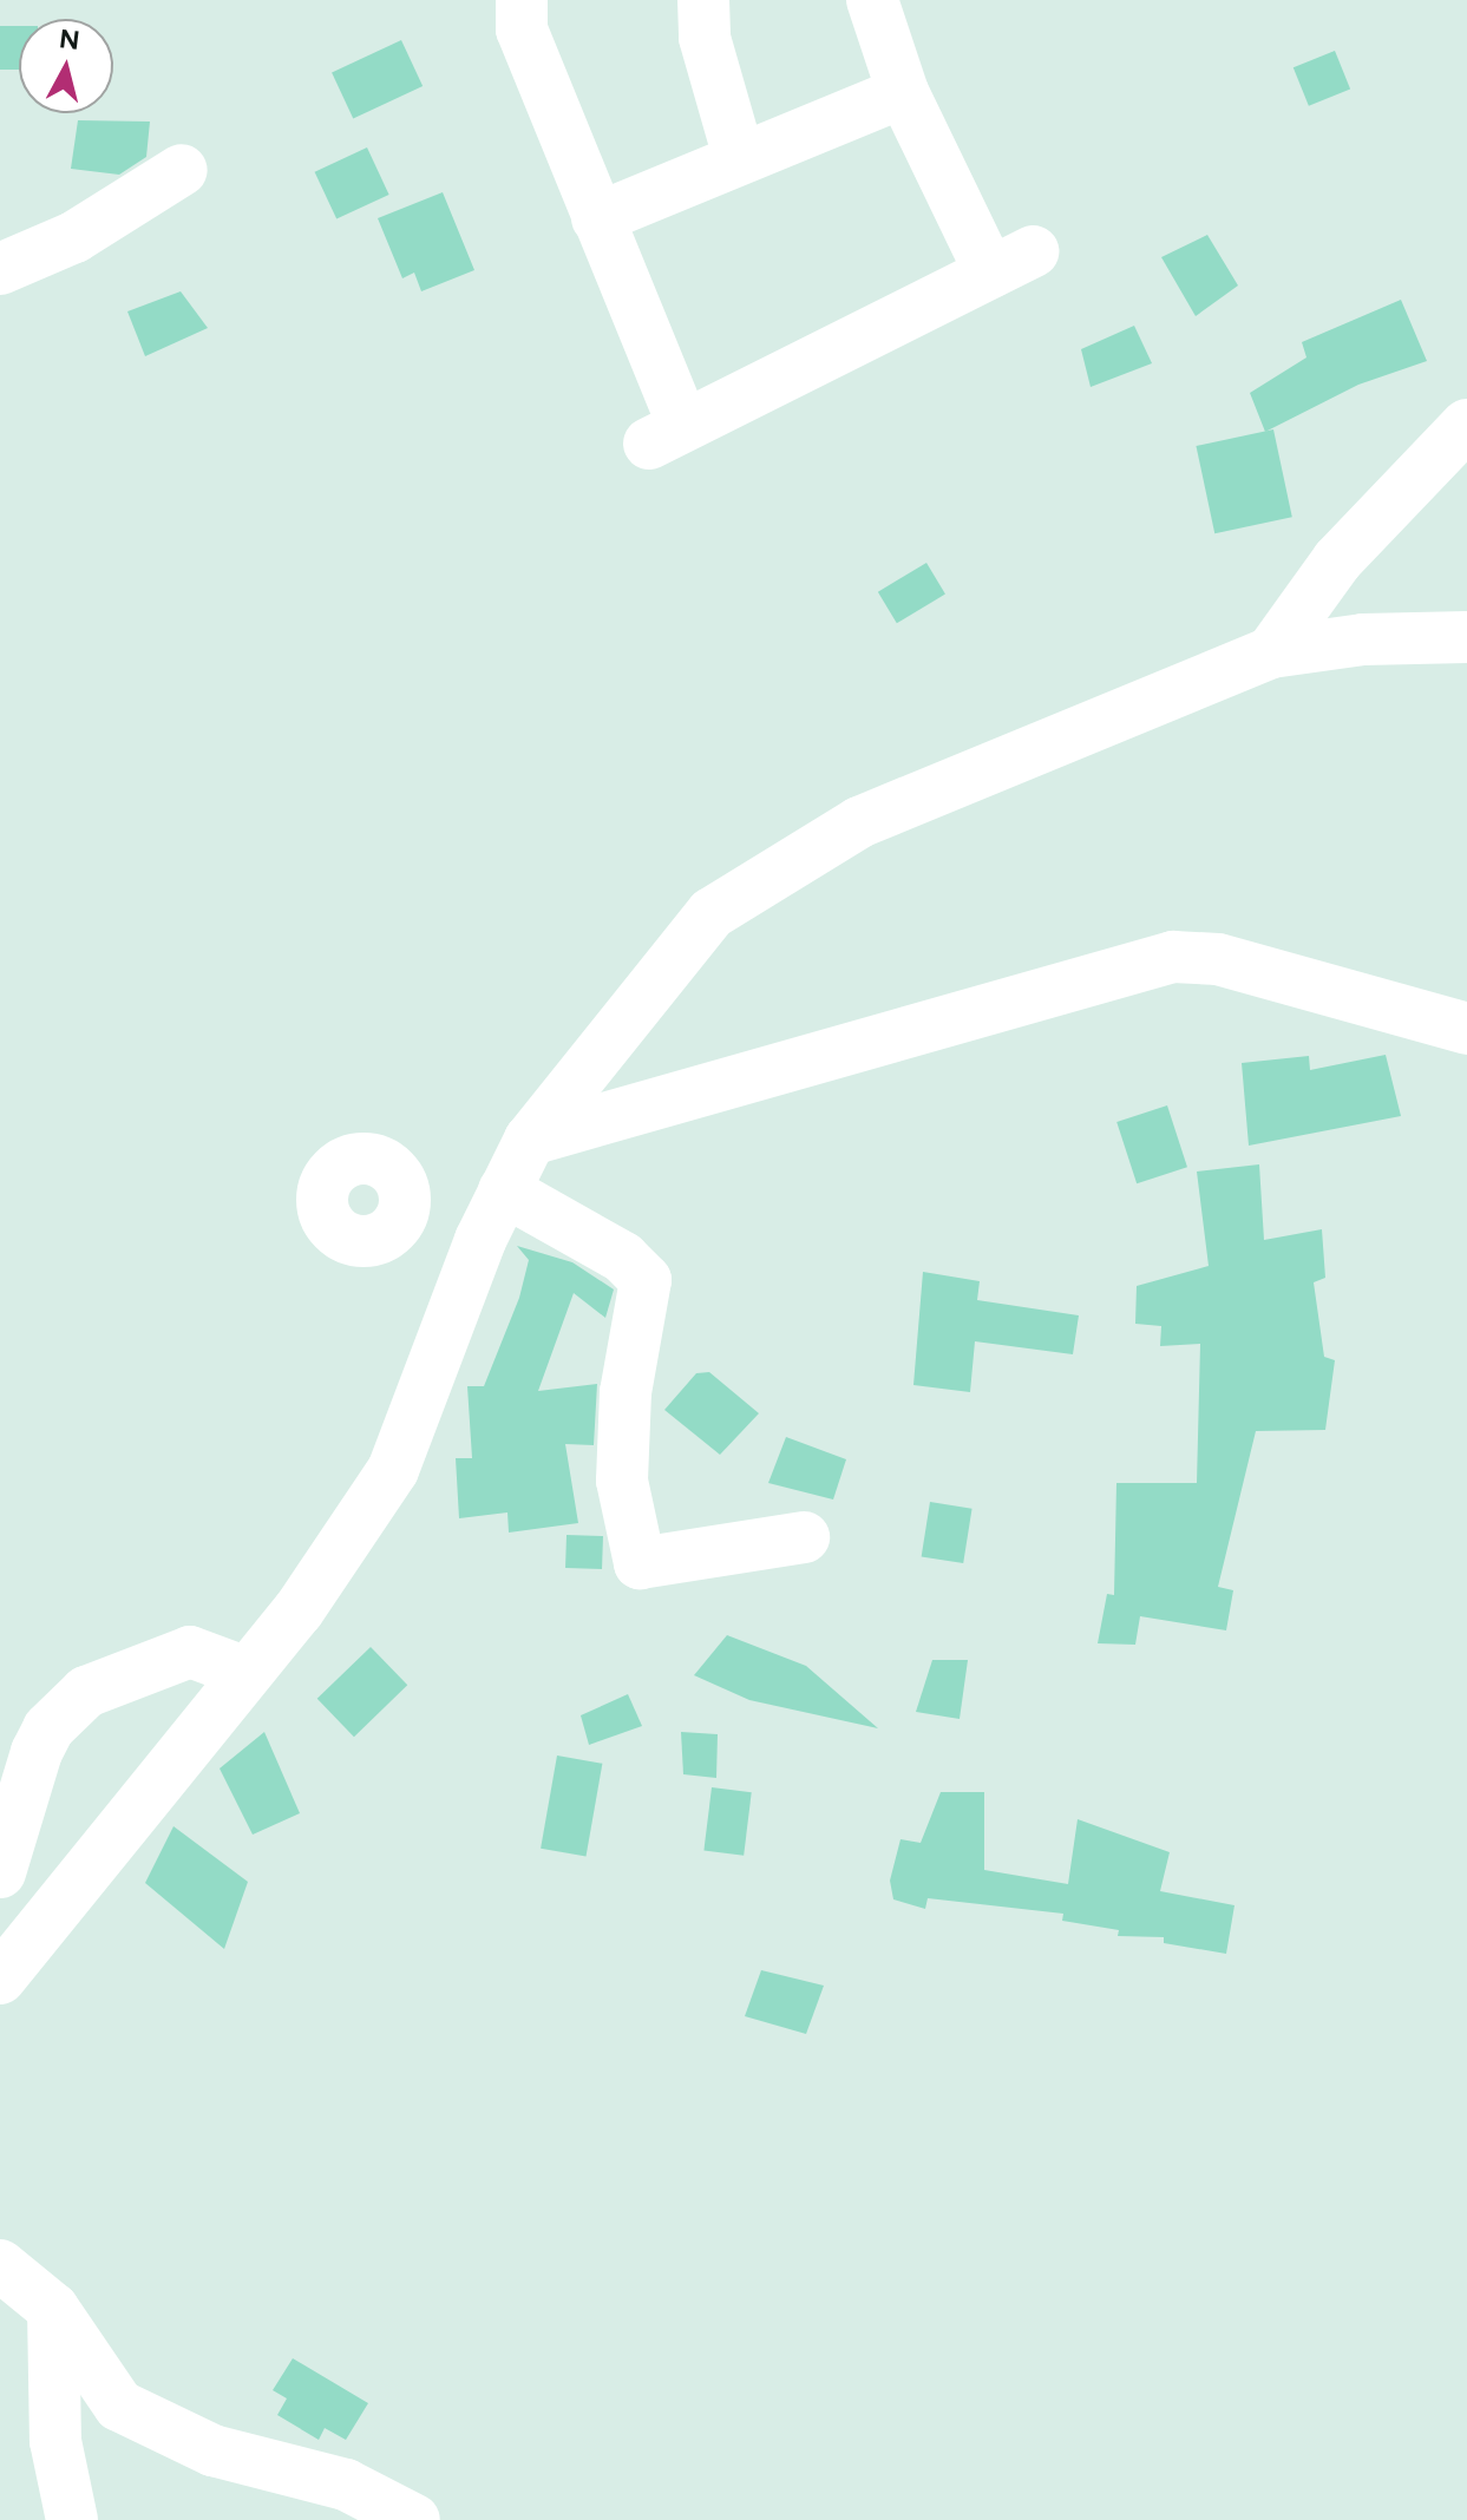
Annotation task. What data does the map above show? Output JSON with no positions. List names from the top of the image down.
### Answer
{
  "north": "top"
}
